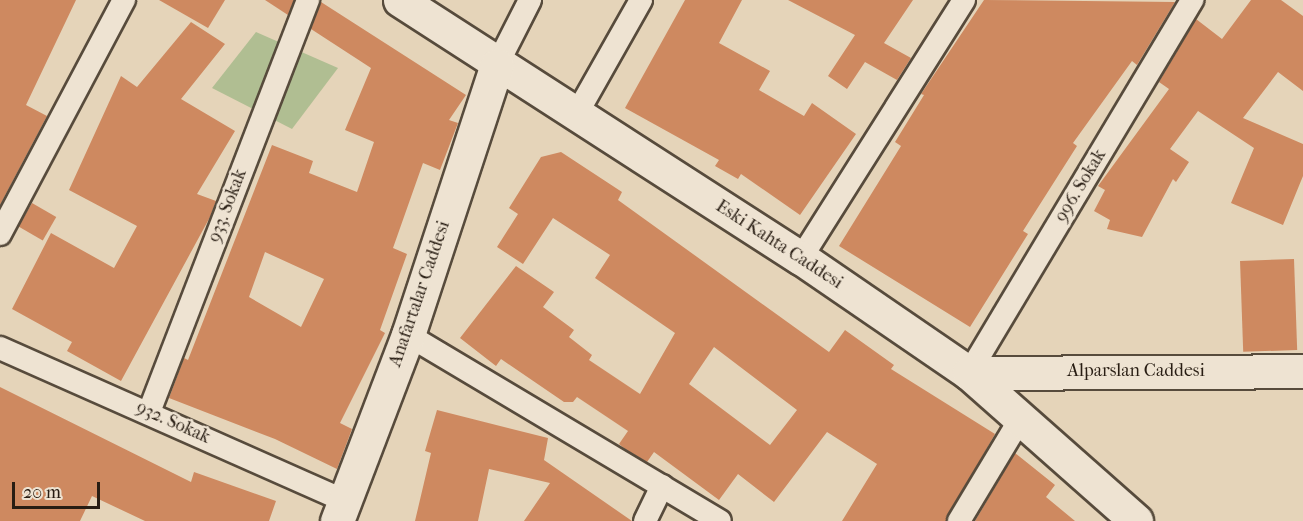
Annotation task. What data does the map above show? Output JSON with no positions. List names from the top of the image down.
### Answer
{
  "streets": {
    "main road": ["Eski Kahta Caddesi", "Anafartalar Caddesi", "Alparslan Caddesi"],
    "street": ["996. Sokak", "933. Sokak", "932. Sokak"]
  },
  "crossings": [
    ["996. Sokak", "Eski Kahta Caddesi"],
    ["996. Sokak", "Alparslan Caddesi"],
    ["933. Sokak", "932. Sokak"],
    ["Eski Kahta Caddesi", "Anafartalar Caddesi"],
    ["Eski Kahta Caddesi", "Alparslan Caddesi"],
    ["Anafartalar Caddesi", "932. Sokak"]
  ],
  "scale_bar": "20 m"
}
